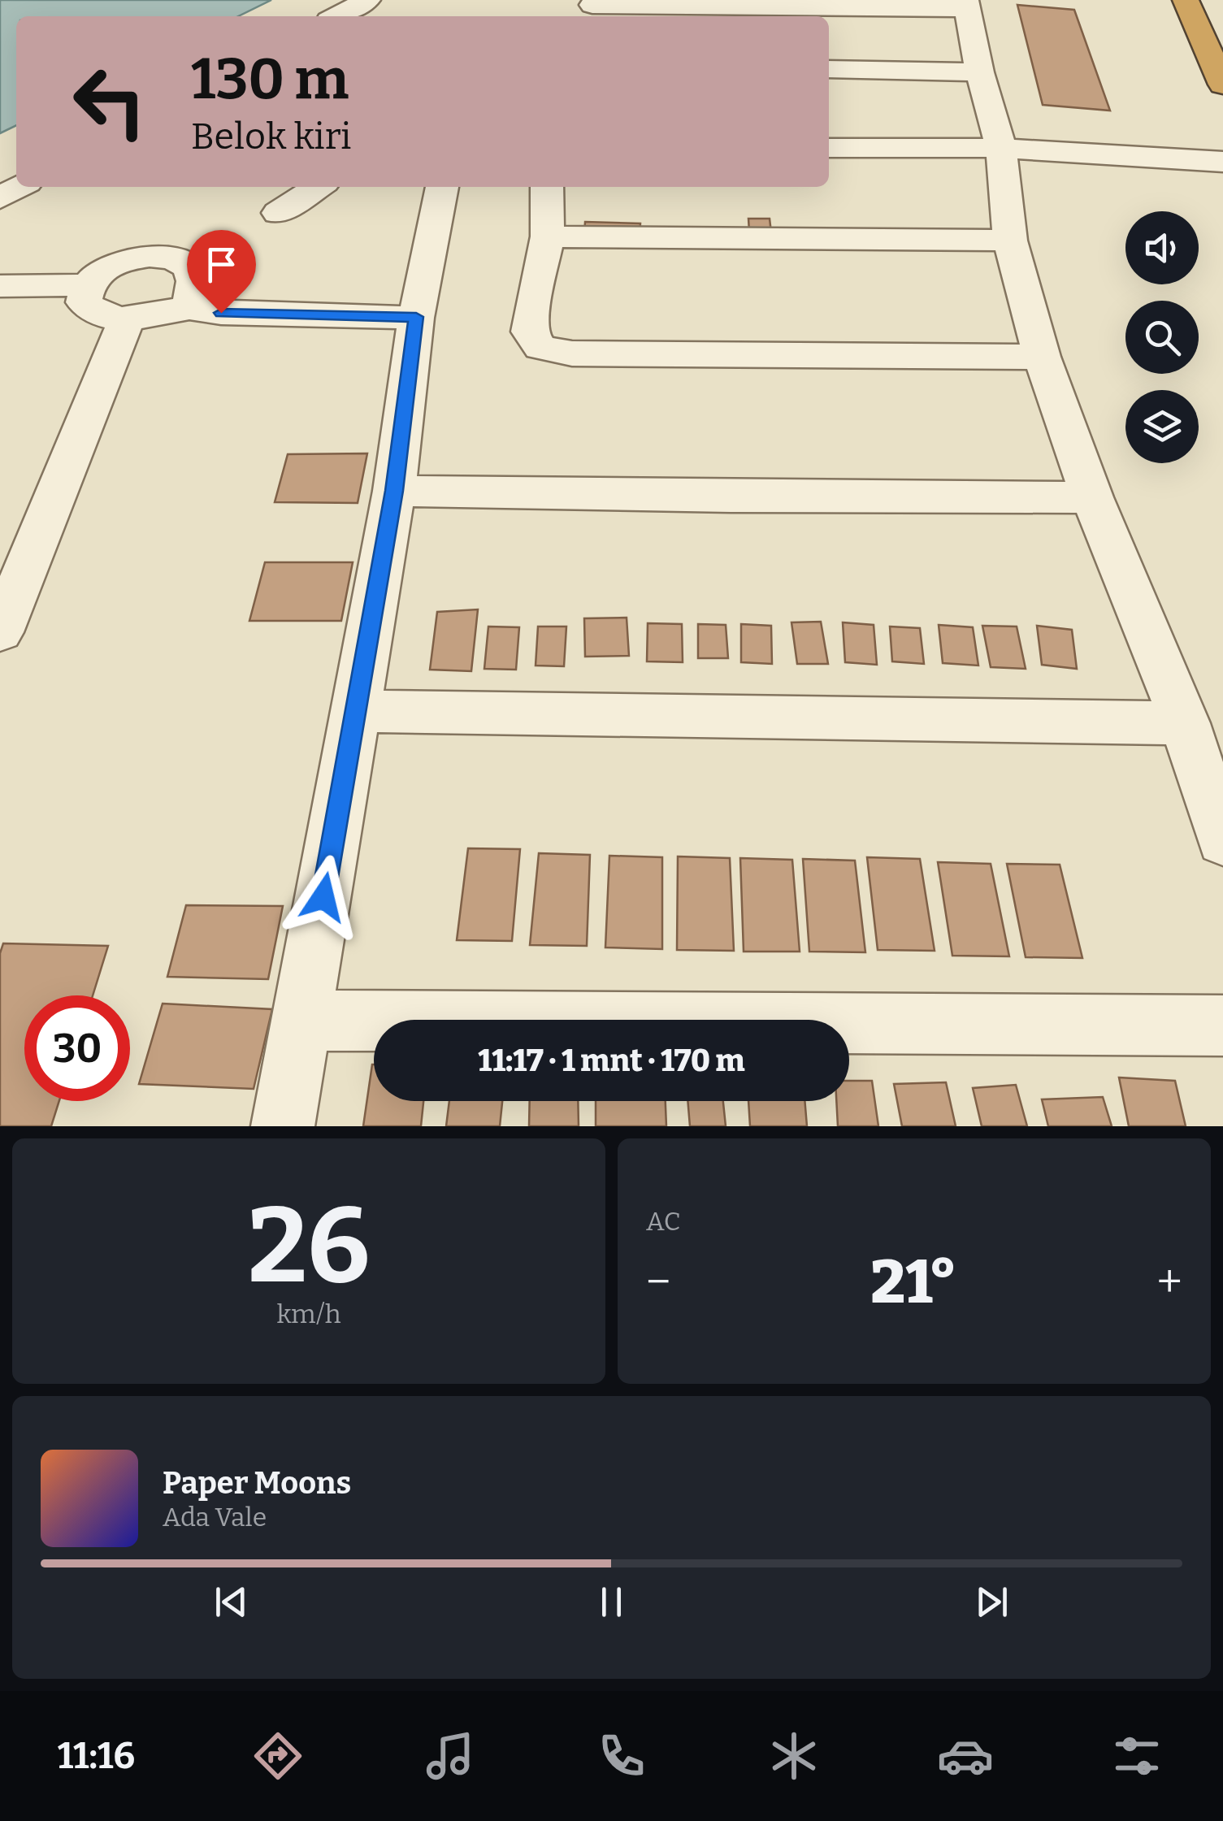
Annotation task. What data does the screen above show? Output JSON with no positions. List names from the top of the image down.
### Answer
{
  "page": {
    "turn": ["130 m", "Belok kiri"],
    "limit": "30",
    "trip": "11:17 · 1 mnt · 170 m",
    "tile": [
      ["26", "km/h"],
      "AC"
    ],
    "heat": ["−", "21°", "+"],
    "song": ["Paper Moons", "Ada Vale"],
    "tabs": "11:16"
  }
}
